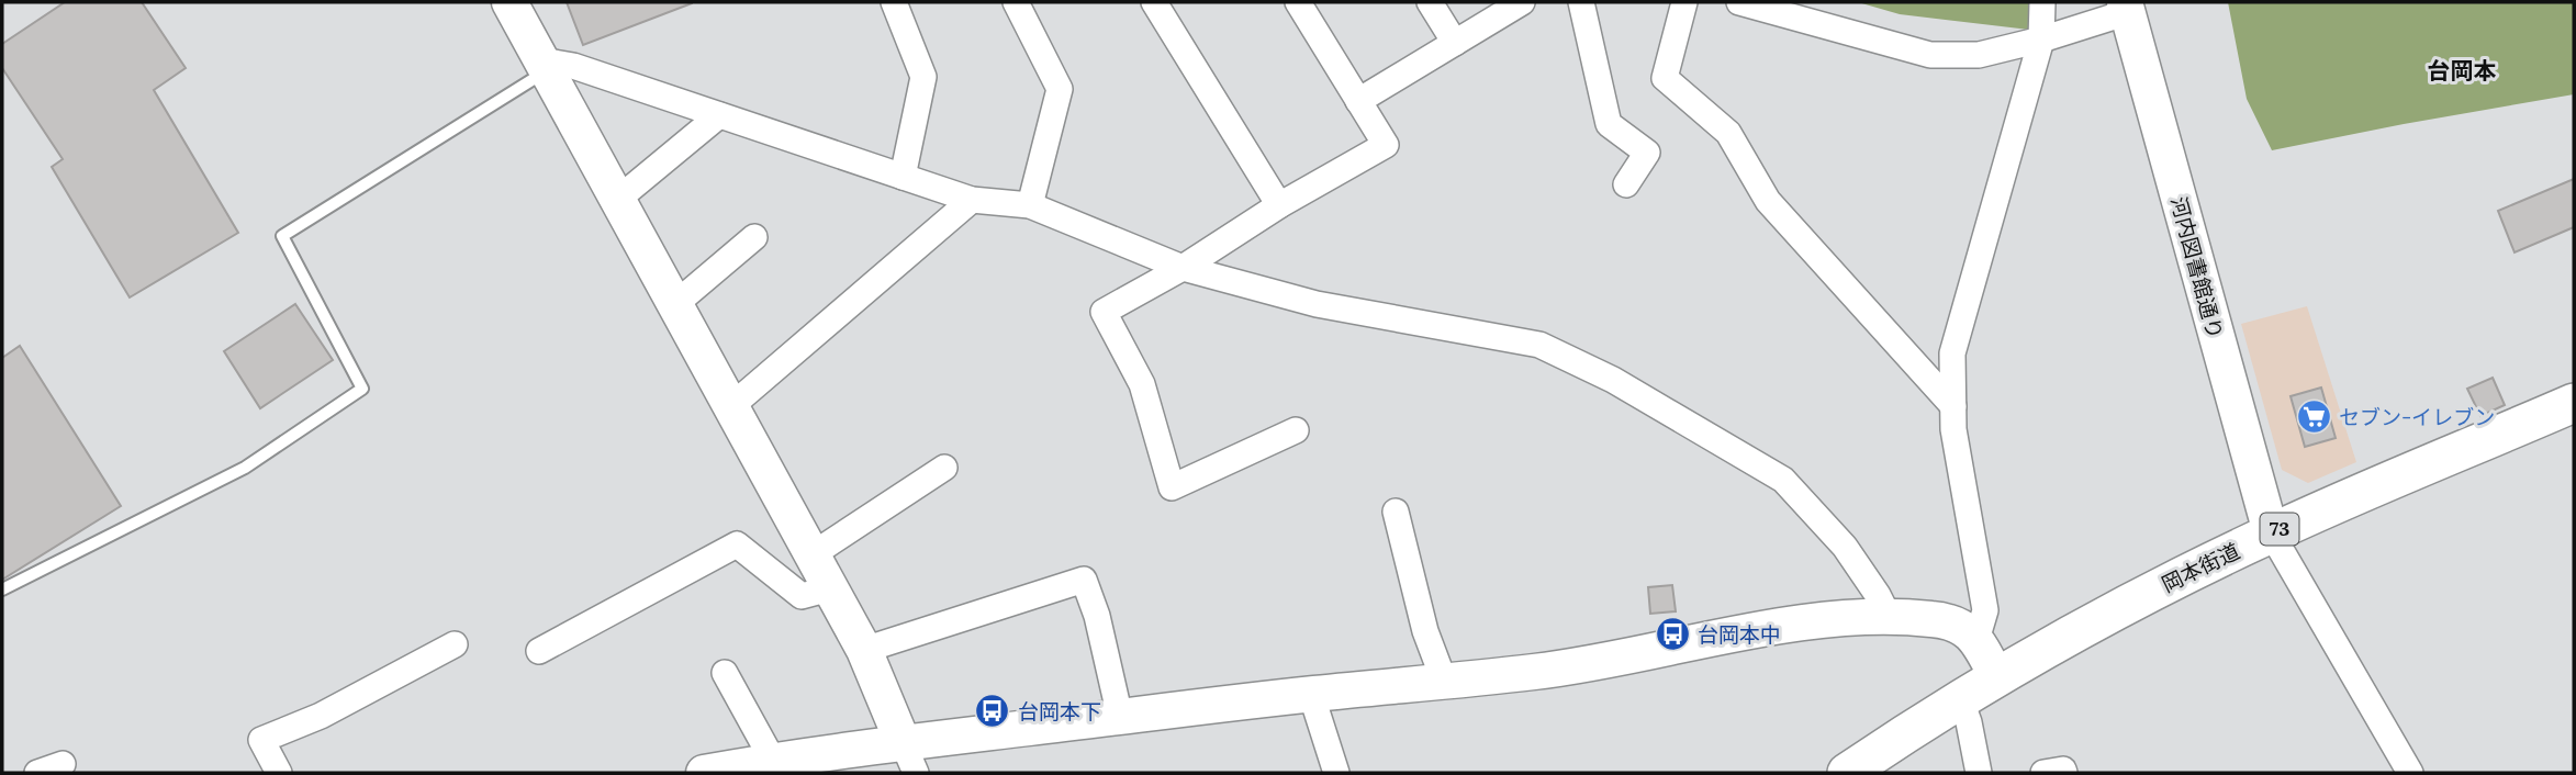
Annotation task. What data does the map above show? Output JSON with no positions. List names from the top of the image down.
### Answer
{
  "streets": {
    "main road": ["73", "岡本街道"],
    "street": ["河内図書館通り"]
  },
  "crossings": [
    ["河内図書館通り", "岡本街道"]
  ],
  "districts": ["台岡本"],
  "places": {
    "supermarket": ["セブン-イレブン"],
    "bus stop": ["台岡本中", "台岡本下"]
  }
}
